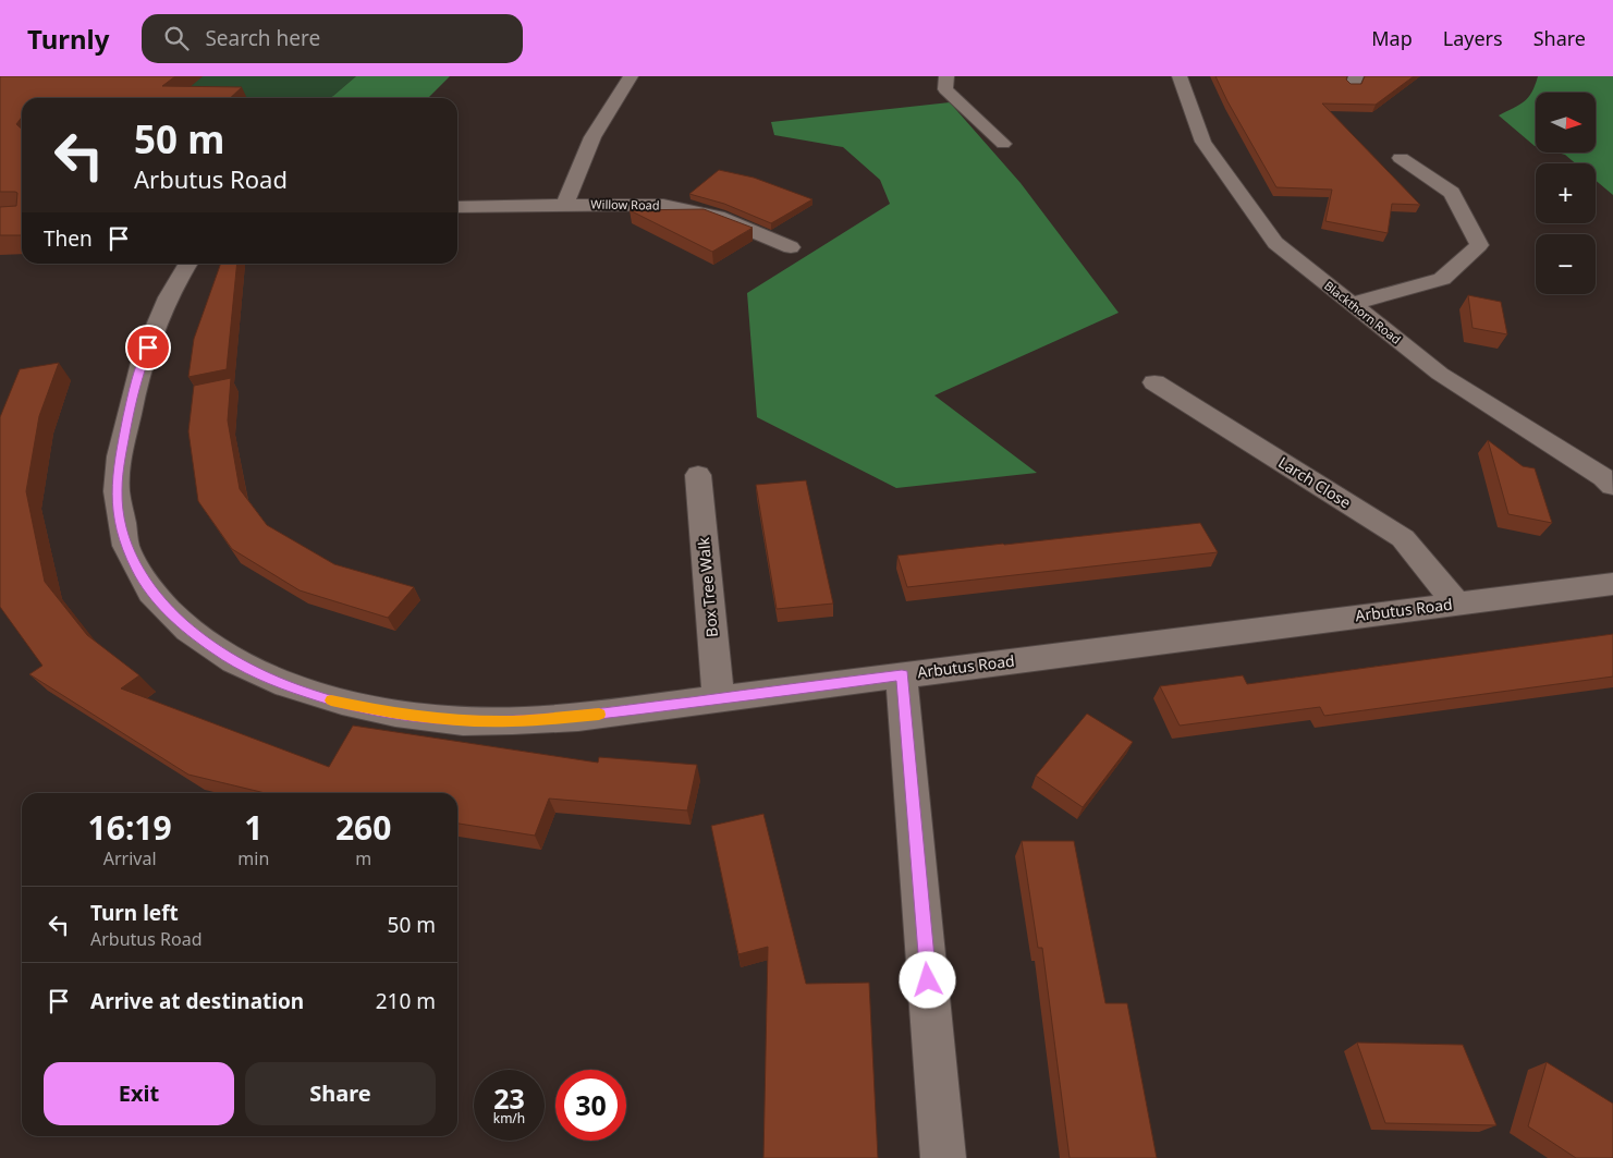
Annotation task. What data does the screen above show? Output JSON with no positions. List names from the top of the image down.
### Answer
{
  "streets": {
    "street": [
      "Willow Road",
      "Blackthorn Road",
      "Larch Close",
      "Box Tree Walk",
      "Arbutus Road"
    ]
  },
  "crossings": [
    ["Larch Close", "Arbutus Road"],
    ["Box Tree Walk", "Arbutus Road"]
  ],
  "north": "right",
  "page": {
    "header": "Turnly",
    "search": "Search here",
    "nav": ["Map", "Layers", "Share"],
    "map_buttons": ["+", "−"],
    "turn": ["50 m", "Arbutus Road"],
    "then": "Then",
    "eta": [
      "16:19",
      "Arrival",
      "1",
      "min",
      "260",
      "m"
    ],
    "list": [
      {
        "name": "Turn left",
        "note": "Arbutus Road",
        "value": "50 m"
      },
      {
        "name": "Arrive at destination",
        "value": "210 m"
      }
    ],
    "buttons": ["Exit", "Share"],
    "speed": "23 km/h",
    "limit": "30"
  }
}
